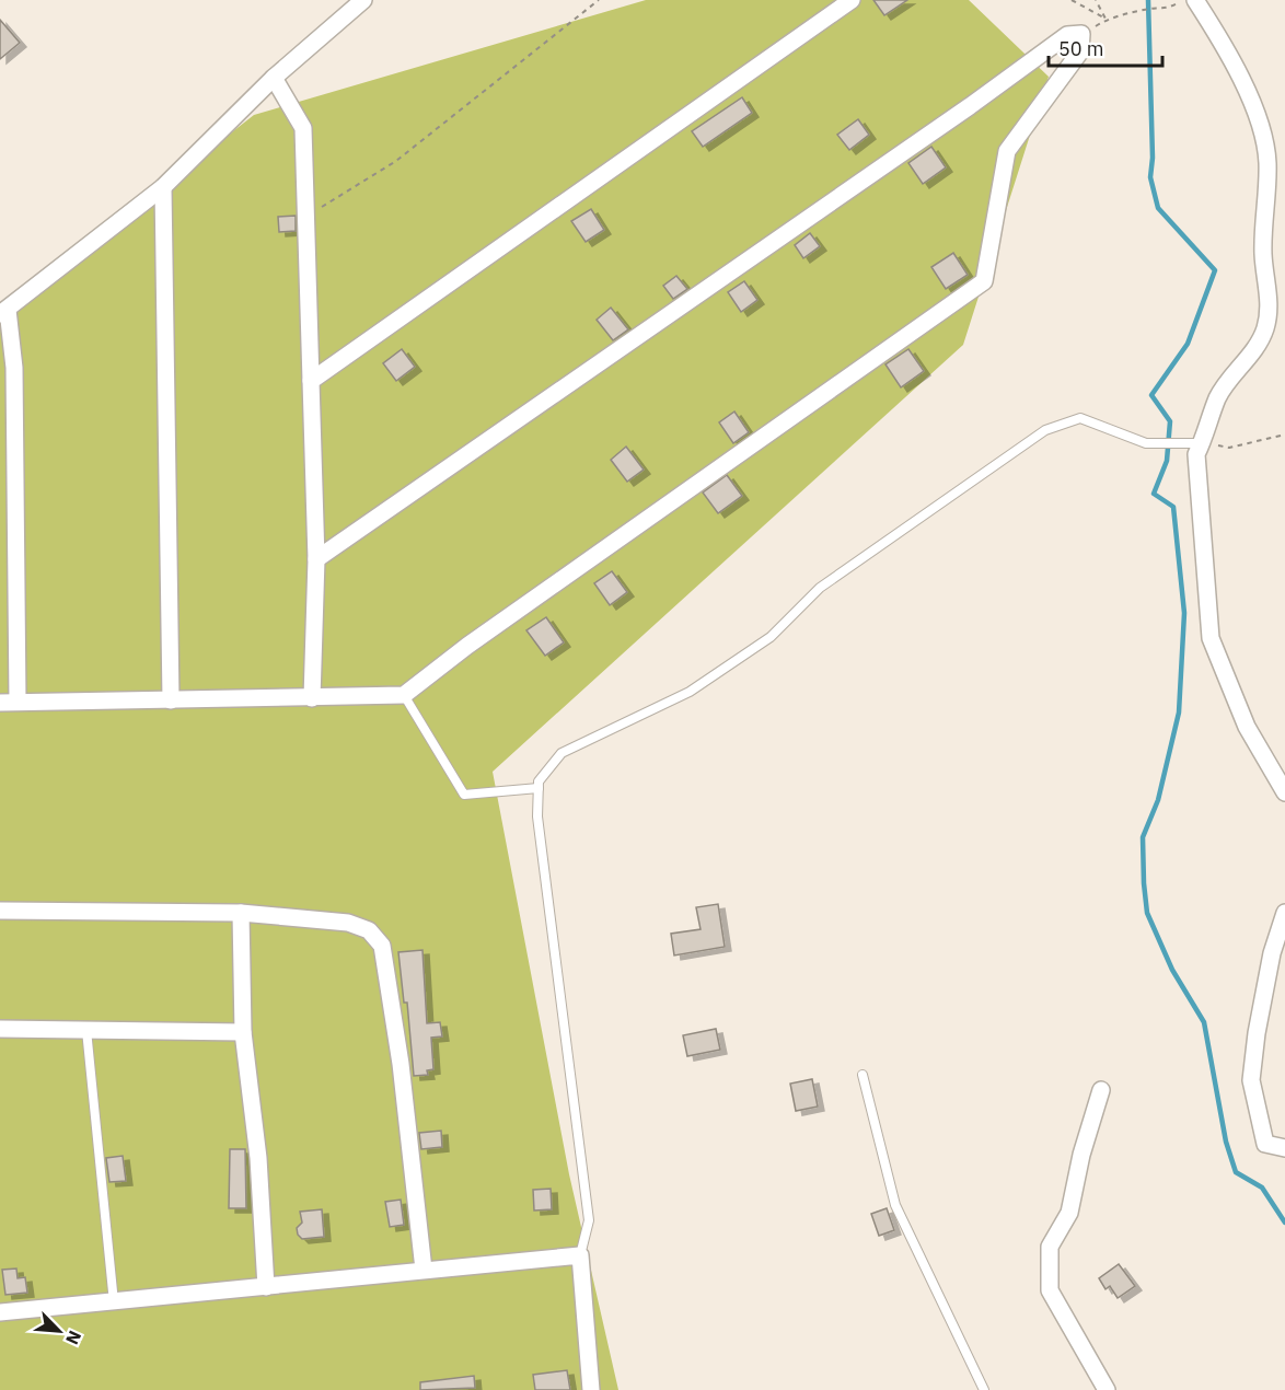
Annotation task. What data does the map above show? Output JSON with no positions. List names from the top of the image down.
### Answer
{
  "scale_bar": "50 m",
  "north": "bottom right"
}
